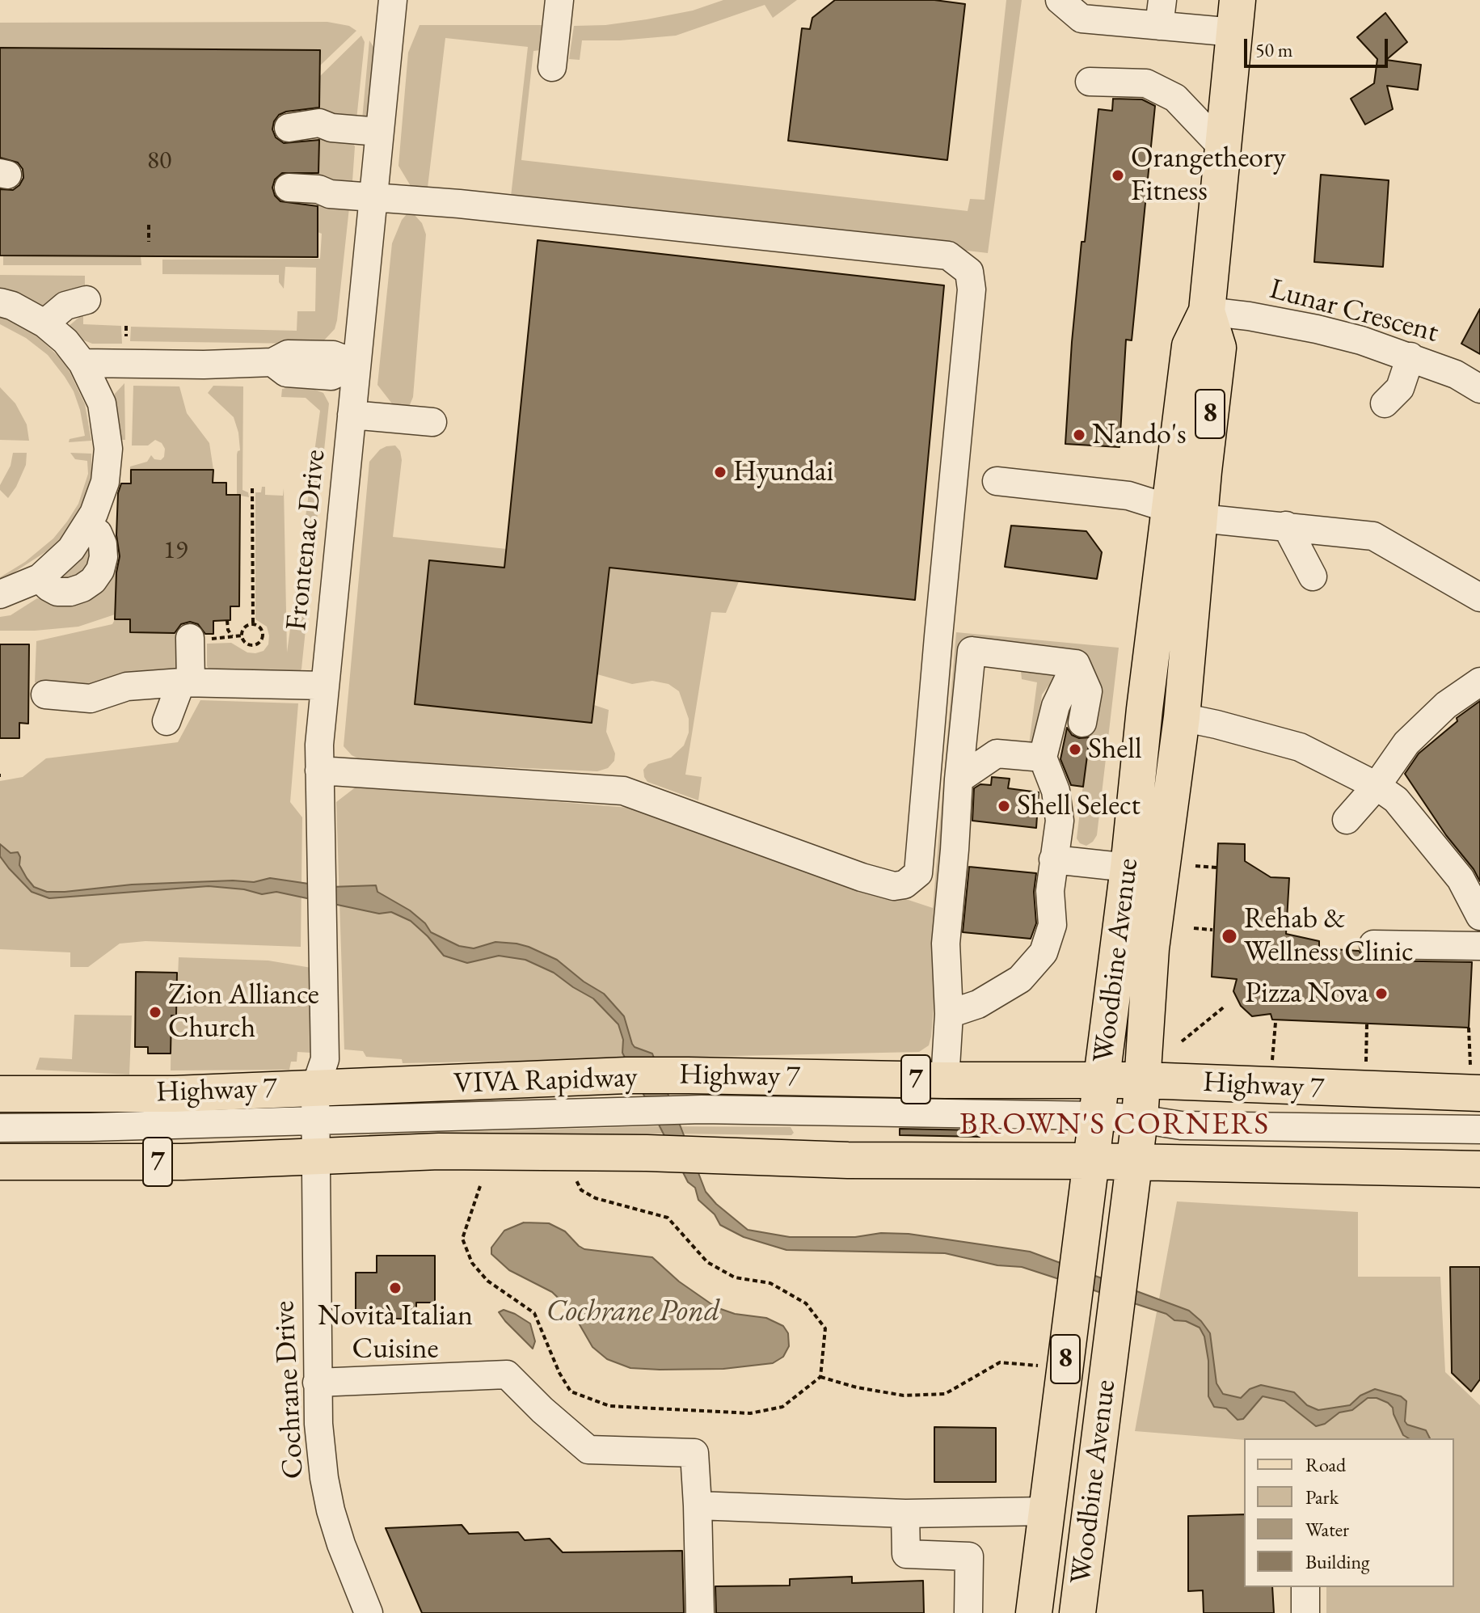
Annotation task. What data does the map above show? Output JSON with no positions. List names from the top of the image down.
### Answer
{
  "streets": {
    "main road": [
      "8",
      "Woodbine Avenue",
      "Highway 7",
      "7"
    ],
    "street": [
      "Lunar Crescent",
      "Frontenac Drive",
      "VIVA Rapidway",
      "Cochrane Drive"
    ]
  },
  "crossings": [
    ["Lunar Crescent", "Woodbine Avenue"],
    ["Frontenac Drive", "Highway 7"],
    ["Frontenac Drive", "VIVA Rapidway"],
    ["Frontenac Drive", "Cochrane Drive"],
    ["Woodbine Avenue", "Highway 7"],
    ["Woodbine Avenue", "7"],
    ["Woodbine Avenue", "VIVA Rapidway"],
    ["Highway 7", "VIVA Rapidway"],
    ["Highway 7", "Cochrane Drive"],
    ["7", "Cochrane Drive"],
    ["VIVA Rapidway", "Cochrane Drive"]
  ],
  "districts": ["BROWN'S CORNERS"],
  "water": ["Cochrane Pond"],
  "places": [
    "Orangetheory Fitness",
    "Nando's",
    "Hyundai",
    "Shell",
    "Shell Select",
    "Rehab & Wellness Clinic",
    "Pizza Nova",
    "Zion Alliance Church",
    "Novità Italian Cuisine"
  ],
  "house_numbers": ["80", "19"],
  "legend": [
    "Road",
    "Park",
    "Water",
    "Building"
  ],
  "scale_bar": "50 m"
}
